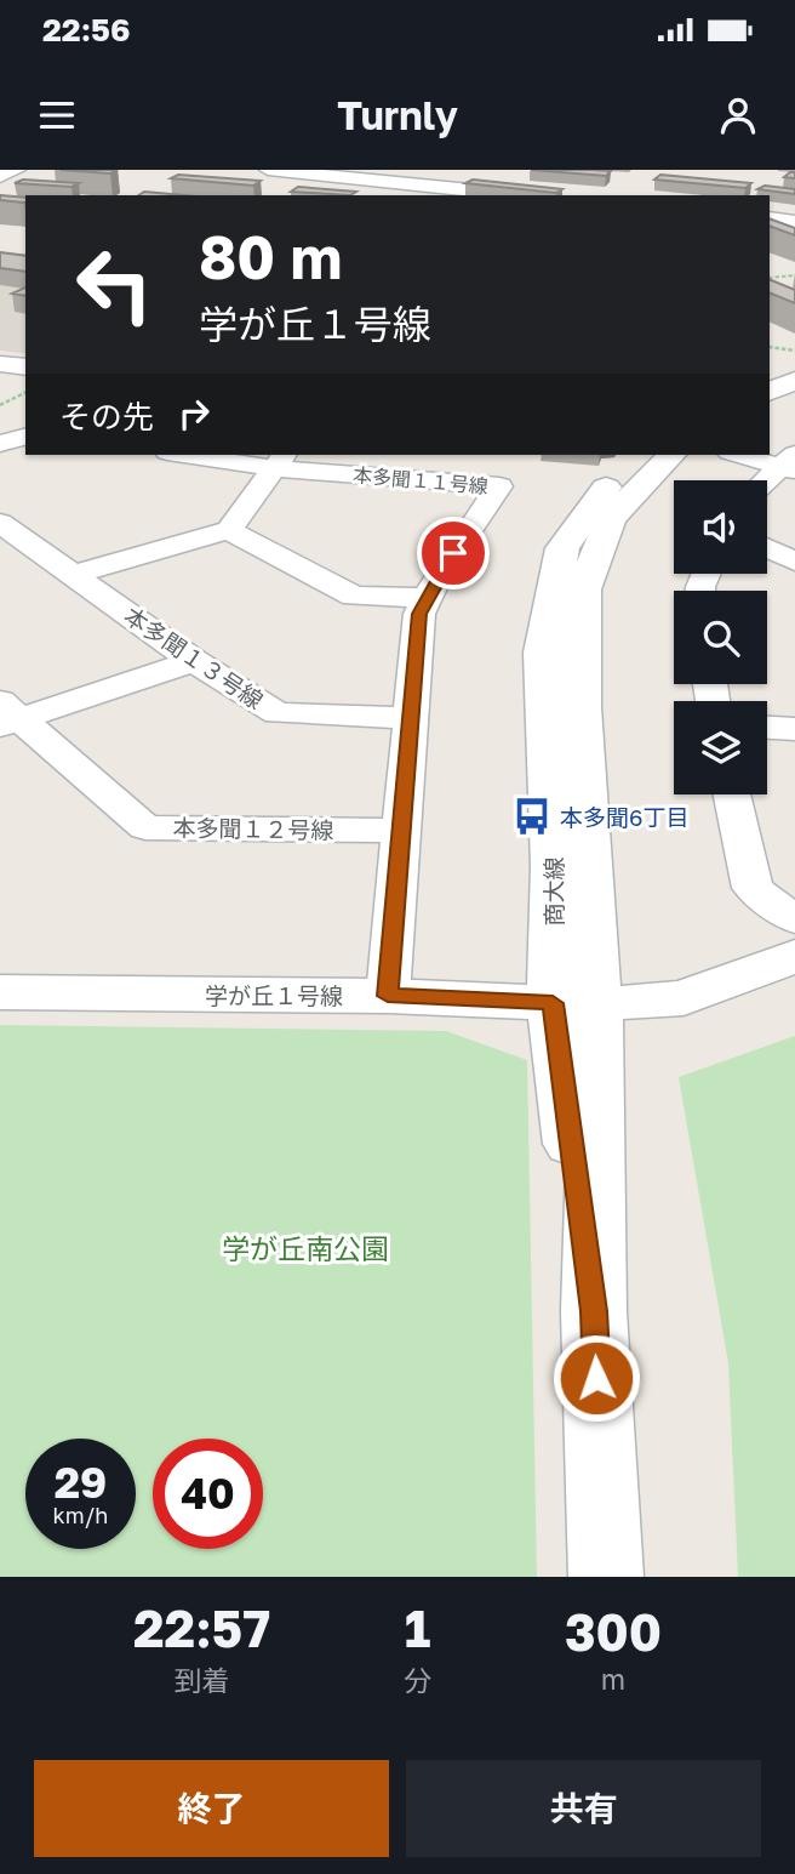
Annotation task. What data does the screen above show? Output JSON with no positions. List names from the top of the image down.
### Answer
{
  "streets": {
    "street": [
      "本多聞１１号線",
      "本多聞１３号線",
      "本多聞１２号線",
      "商大線",
      "学が丘１号線"
    ]
  },
  "crossings": [
    ["本多聞１１号線", "本多聞１３号線"],
    ["本多聞１１号線", "本多聞１２号線"],
    ["本多聞１１号線", "学が丘１号線"],
    ["商大線", "学が丘１号線"]
  ],
  "parks": ["学が丘南公園"],
  "places": {
    "bus stop": ["本多聞6丁目"]
  },
  "page": {
    "status": "22:56",
    "header": "Turnly",
    "turn": ["80 m", "学が丘１号線"],
    "then": "その先",
    "speed": "29 km/h",
    "limit": "40",
    "eta": [
      "22:57",
      "到着",
      "1",
      "分",
      "300",
      "m"
    ],
    "buttons": ["終了", "共有"]
  }
}
